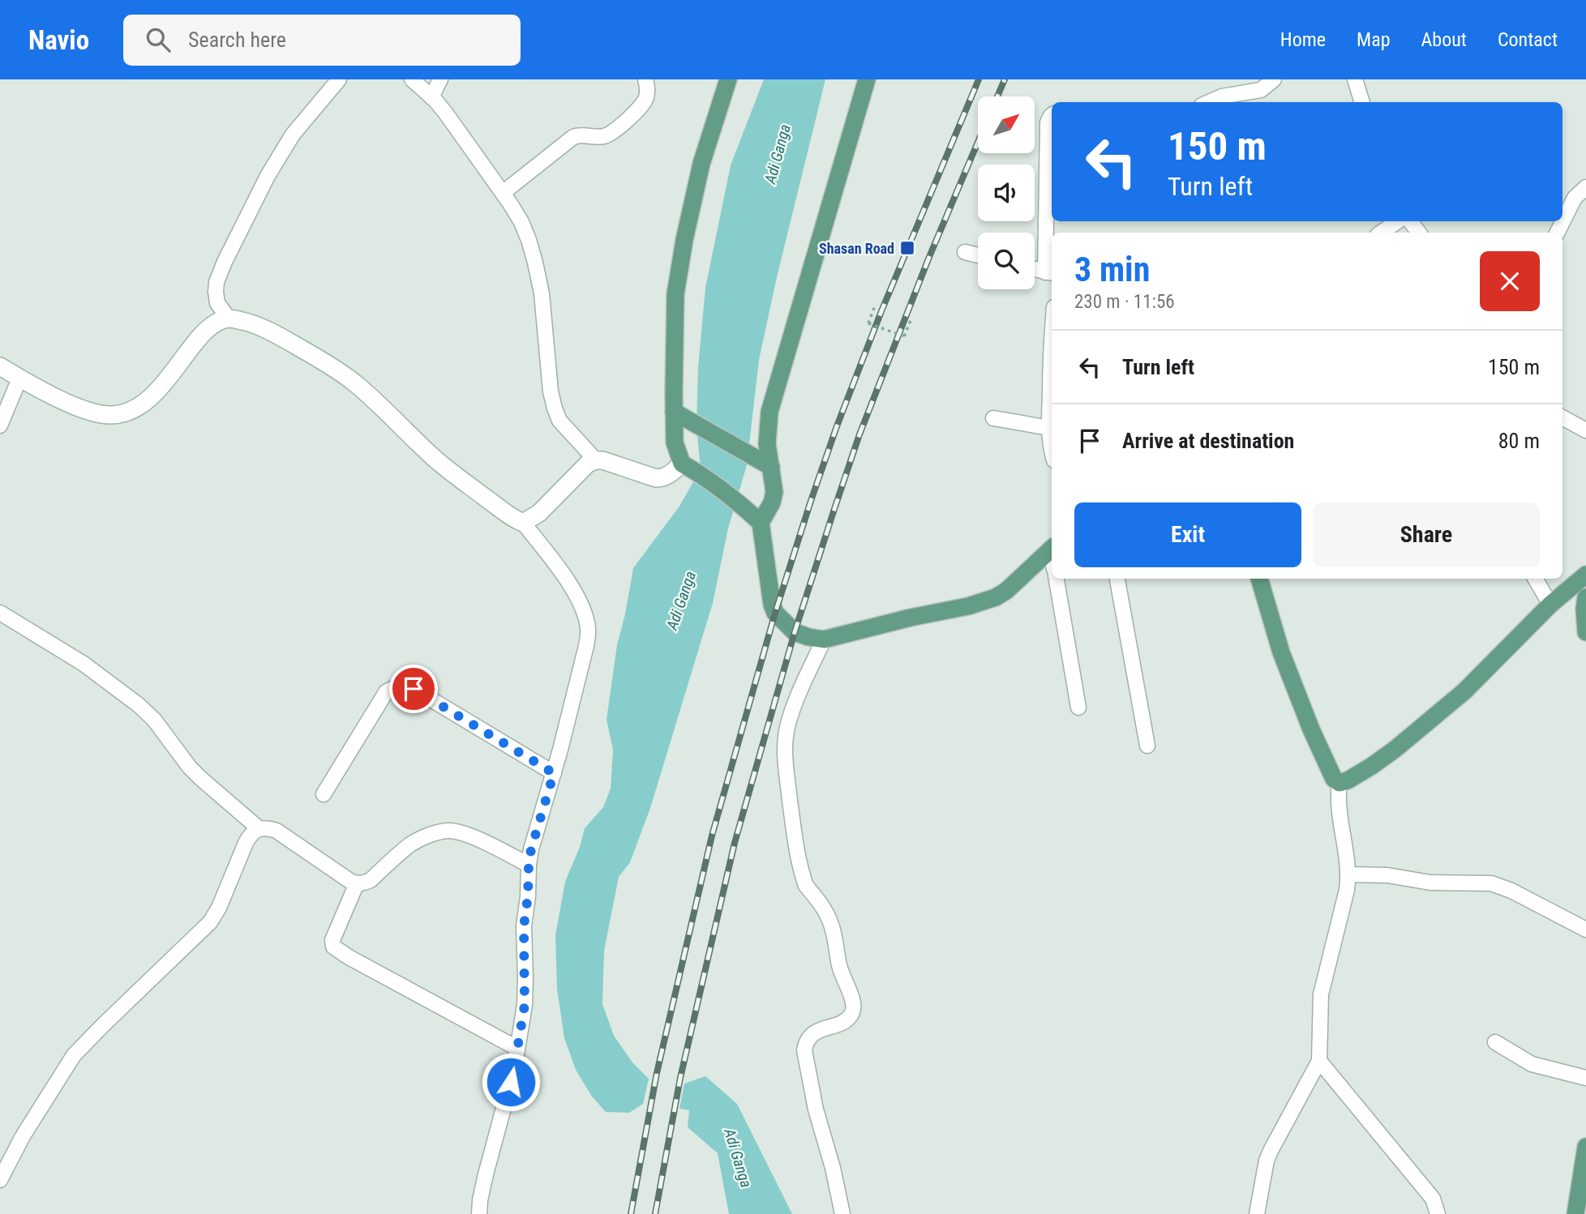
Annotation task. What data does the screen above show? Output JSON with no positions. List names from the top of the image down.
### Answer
{
  "water": ["Adi Ganga"],
  "places": {
    "transit": ["Shasan Road"]
  },
  "north": "top right",
  "page": {
    "header": "Navio",
    "search": "Search here",
    "nav": [
      "Home",
      "Map",
      "About",
      "Contact"
    ],
    "turn": ["150 m", "Turn left"],
    "heading": ["3 min", "230 m · 11:56"],
    "list": [
      {
        "name": "Turn left",
        "value": "150 m"
      },
      {
        "name": "Arrive at destination",
        "value": "80 m"
      }
    ],
    "buttons": ["Exit", "Share"]
  }
}
